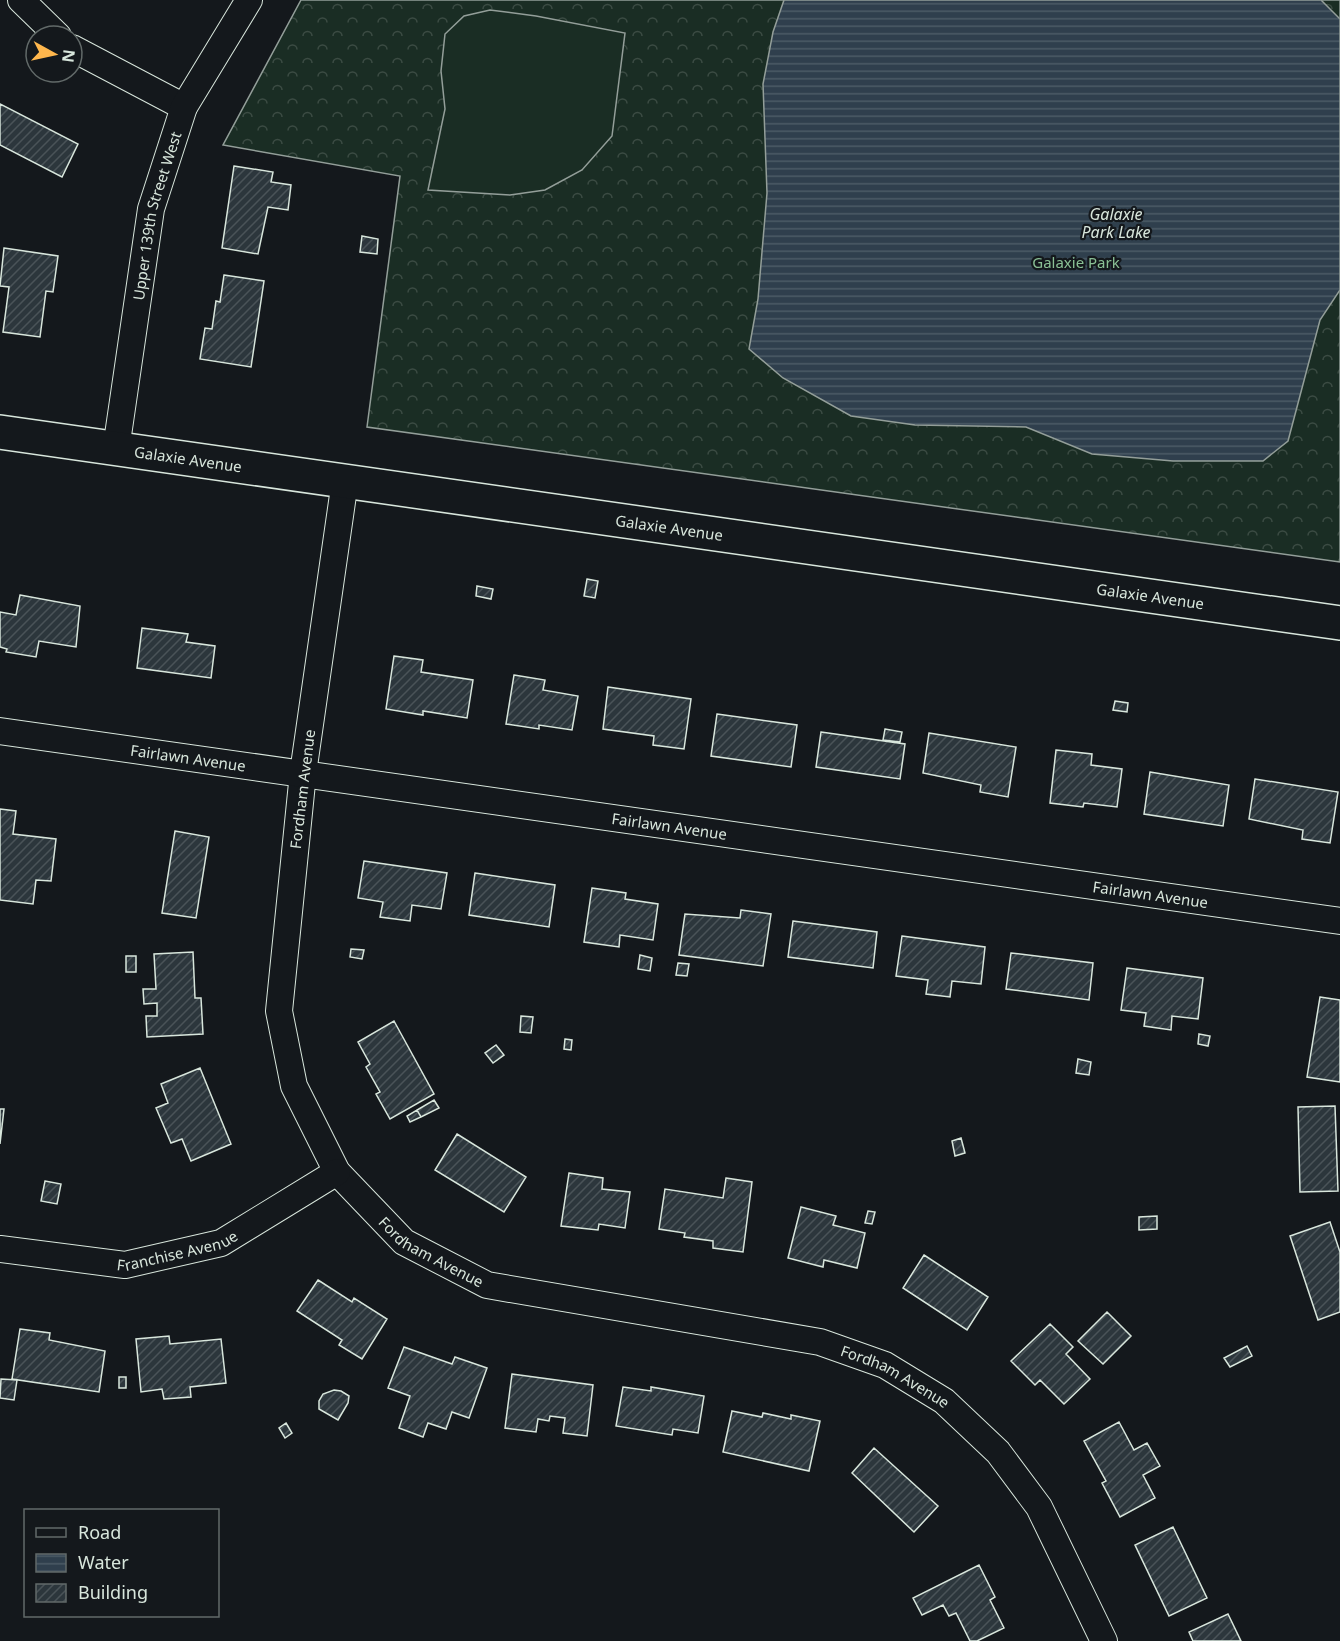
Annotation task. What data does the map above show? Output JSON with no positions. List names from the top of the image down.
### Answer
{
  "streets": {
    "street": [
      "Upper 139th Street West",
      "Galaxie Avenue",
      "Fairlawn Avenue",
      "Fordham Avenue",
      "Franchise Avenue"
    ]
  },
  "crossings": [
    ["Upper 139th Street West", "Galaxie Avenue"],
    ["Galaxie Avenue", "Fordham Avenue"],
    ["Fairlawn Avenue", "Fordham Avenue"],
    ["Fordham Avenue", "Franchise Avenue"]
  ],
  "water": ["Galaxie Park Lake"],
  "parks": ["Galaxie Park"],
  "legend": ["Road", "Water", "Building"],
  "north": "right"
}
